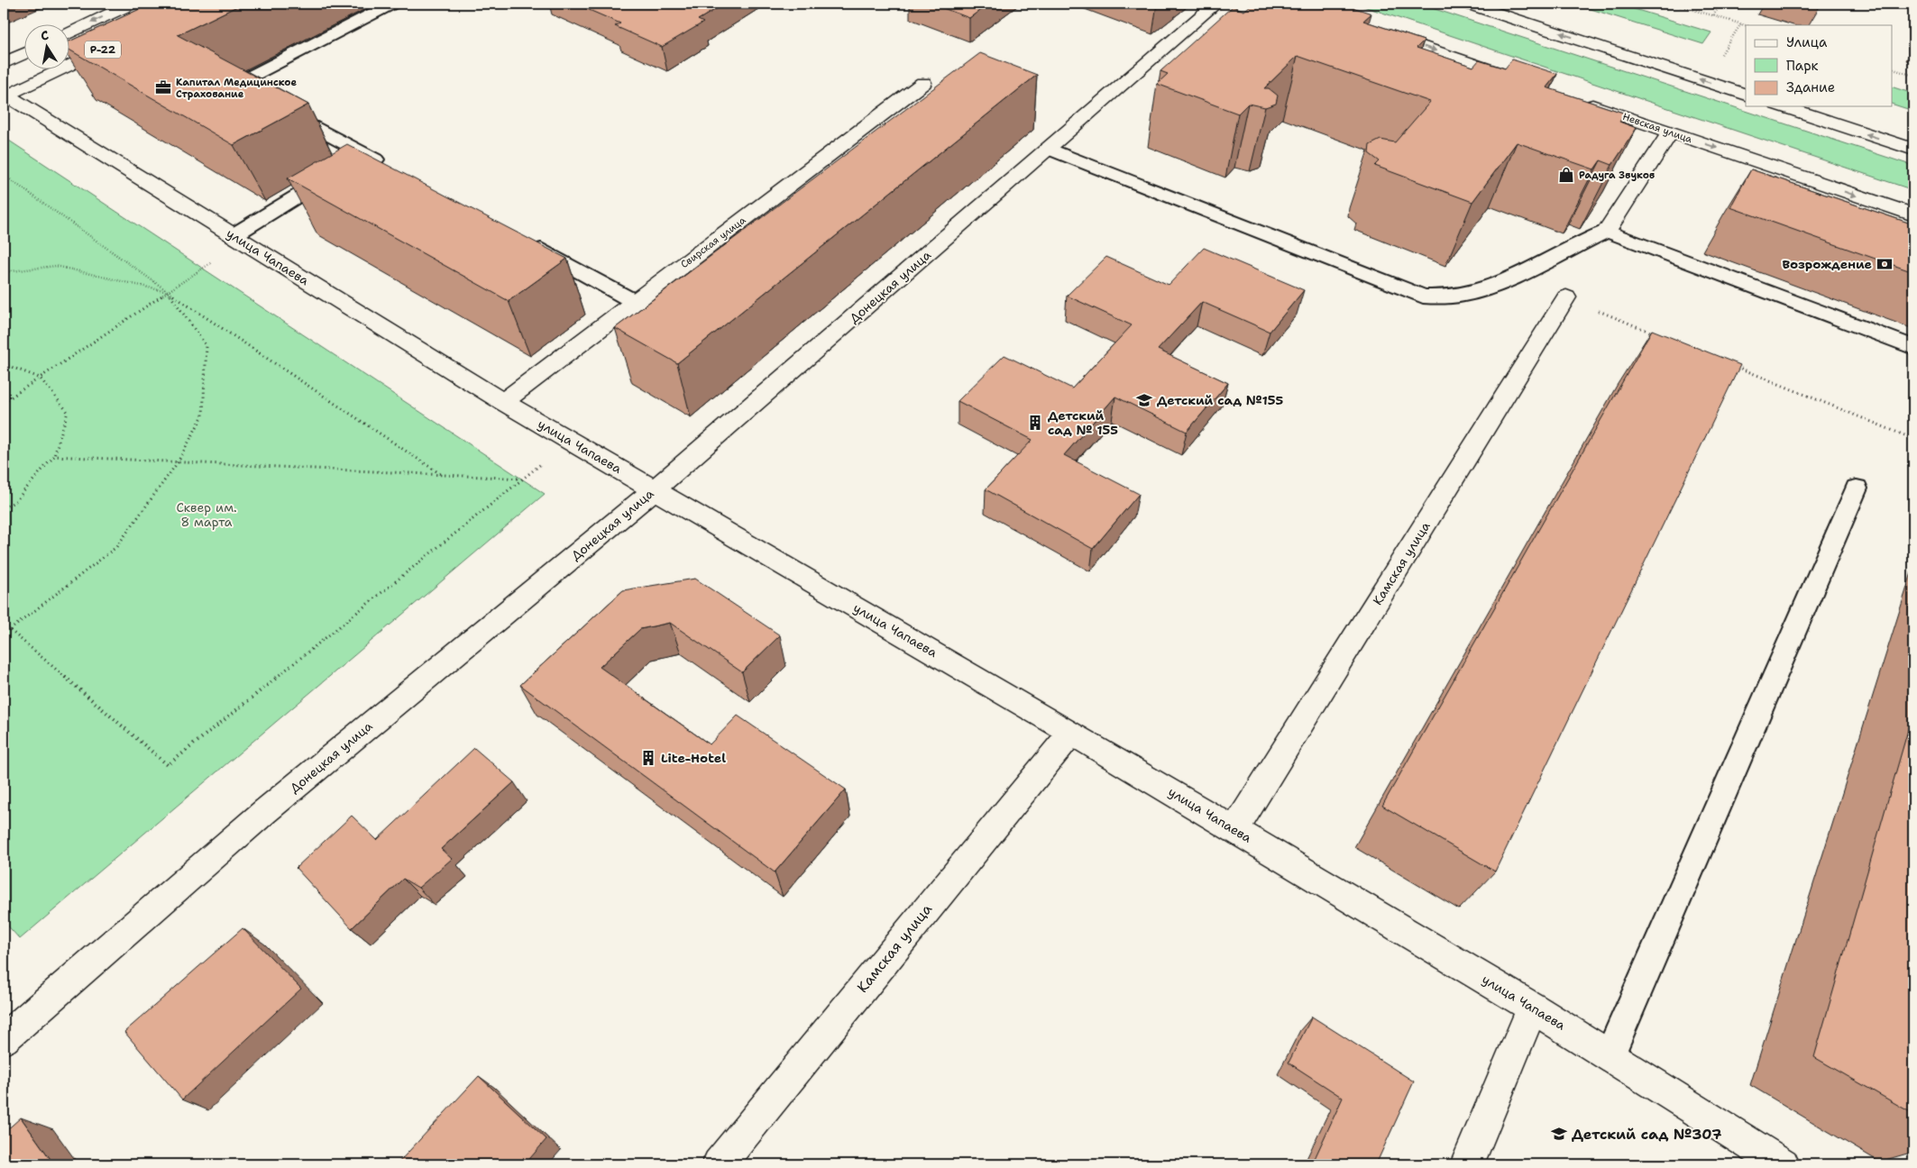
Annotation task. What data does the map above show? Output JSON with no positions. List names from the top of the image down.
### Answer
{
  "streets": {
    "main road": [
      "Р-22",
      "Невская улица",
      "Свирская улица",
      "улица Чапаева",
      "Донецкая улица",
      "Камская улица"
    ]
  },
  "crossings": [
    ["Р-22", "улица Чапаева"],
    ["Свирская улица", "улица Чапаева"],
    ["улица Чапаева", "Донецкая улица"],
    ["улица Чапаева", "Камская улица"]
  ],
  "parks": ["Сквер им. 8 марта"],
  "places": {
    "office": ["Капитал Медицинское Страхование"],
    "shop": ["Радуга Звуков"],
    "bank": ["Возрождение"],
    "school or university": ["Детский сад №155", "Детский сад №307"],
    "building": ["Детский сад № 155", "Lite-Hotel"]
  },
  "legend": ["Улица", "Парк", "Здание"],
  "north": "top"
}
